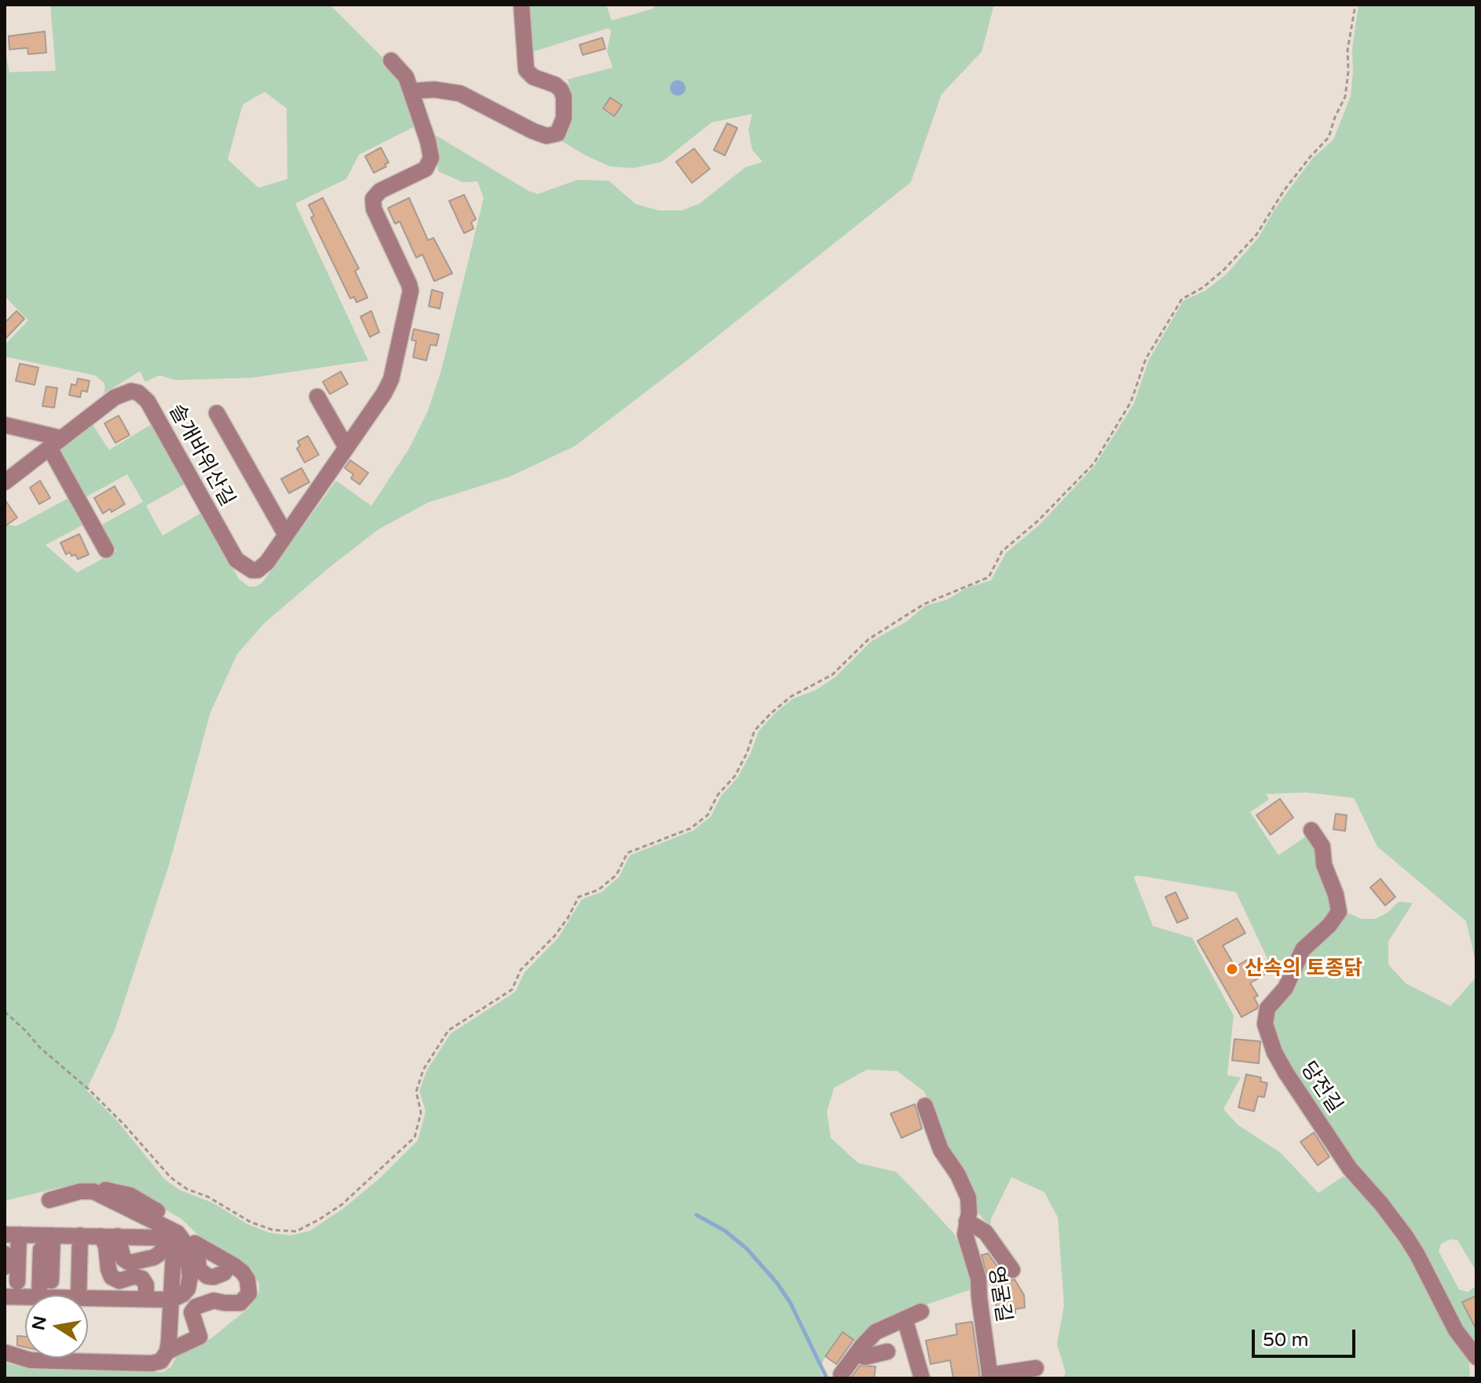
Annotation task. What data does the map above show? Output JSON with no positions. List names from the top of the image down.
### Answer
{
  "streets": {
    "lane": ["솔개바위산길", "당전길", "영굴길"]
  },
  "places": ["산속의 토종닭"],
  "scale_bar": "50 m",
  "north": "left"
}
